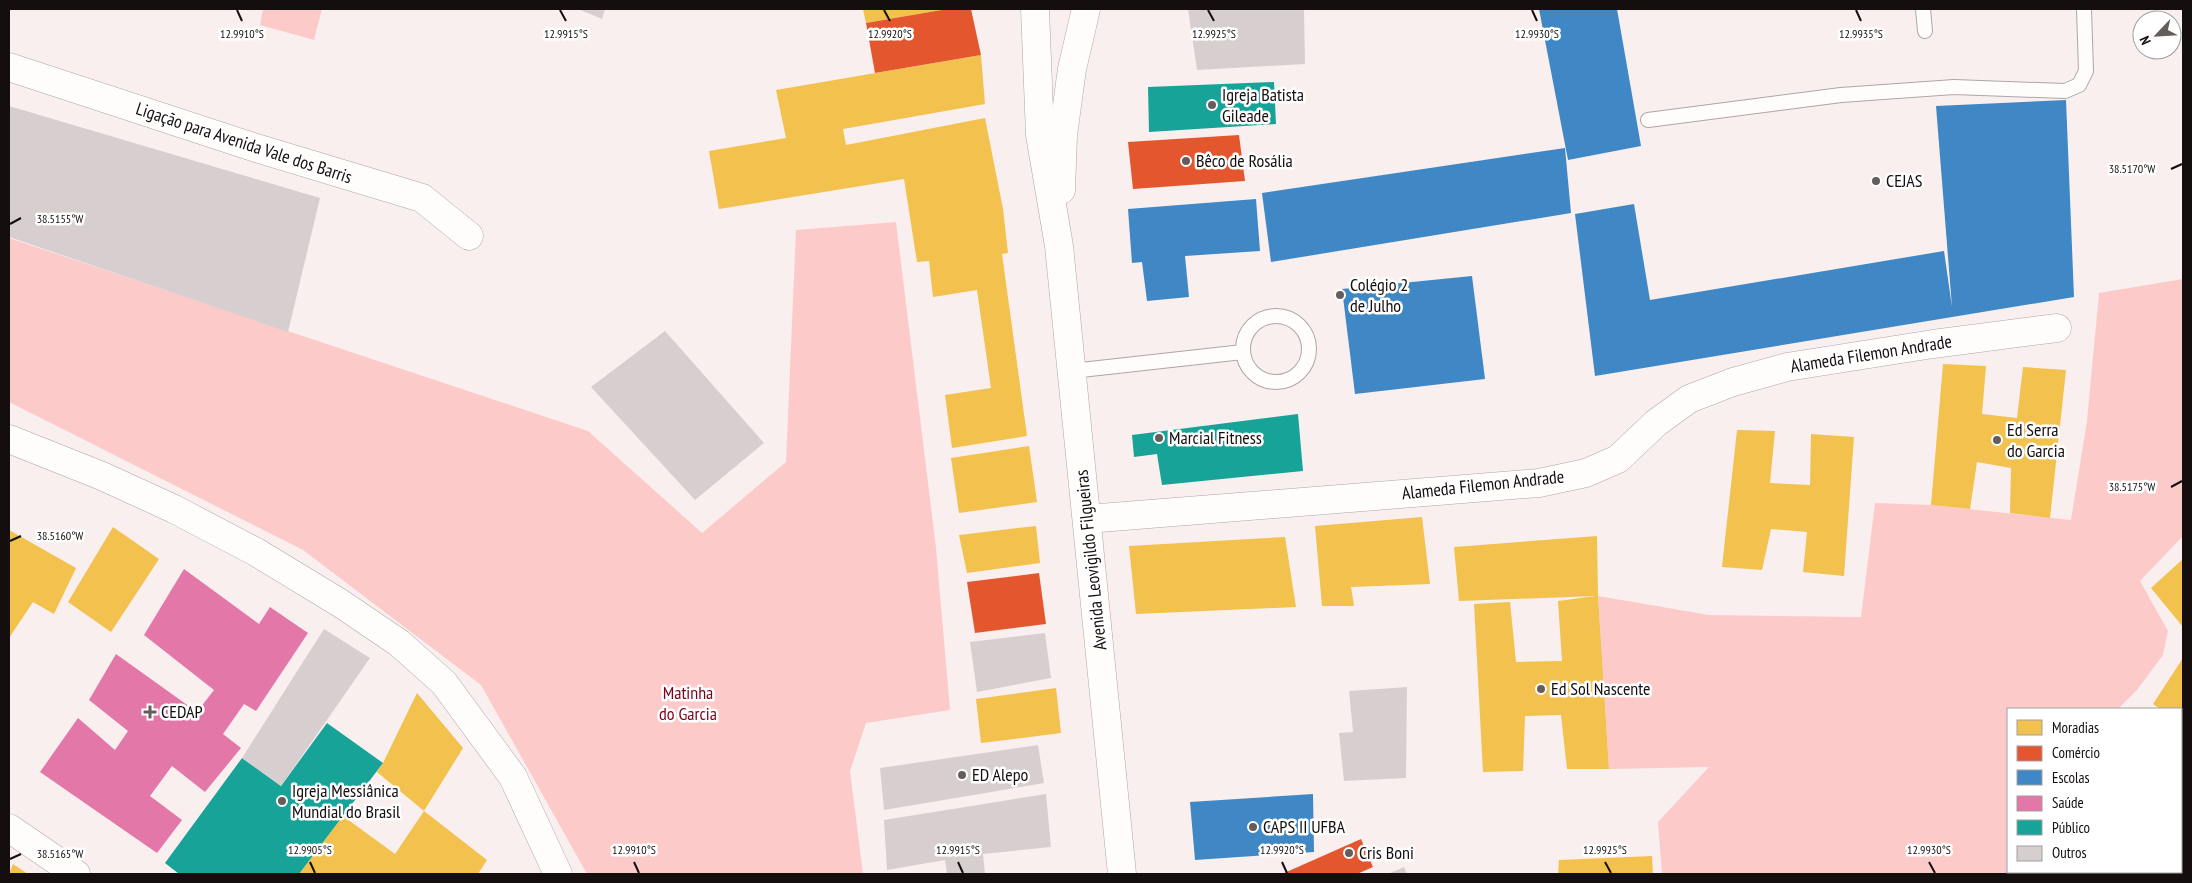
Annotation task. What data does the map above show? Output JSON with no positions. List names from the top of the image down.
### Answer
{
  "streets": {
    "street": ["Ligação para Avenida Vale dos Barris", "Alameda Filemon Andrade", "Avenida Leovigildo Filgueiras"]
  },
  "crossings": [
    ["Alameda Filemon Andrade", "Avenida Leovigildo Filgueiras"]
  ],
  "parks": ["Matinha do Garcia"],
  "places": {
    "other": [
      "Igreja Batista Gileade",
      "Bêco de Rosália",
      "CEJAS",
      "Colégio 2 de Julho",
      "Marcial Fitness",
      "Ed Serra do Garcia",
      "Ed Sol Nascente",
      "ED Alepo",
      "Igreja Messiânica Mundial do Brasil",
      "CAPS II UFBA",
      "Cris Boni"
    ],
    "health": ["CEDAP"]
  },
  "legend": [
    "Moradias",
    "Comércio",
    "Escolas",
    "Saúde",
    "Público",
    "Outros"
  ],
  "north": "bottom left",
  "coordinates": [
    "12.9915°S",
    "12.9920°S",
    "12.9925°S",
    "12.9930°S",
    "12.9935°S",
    "12.9910°S",
    "38.5170°W",
    "38.5155°W",
    "38.5175°W",
    "38.5160°W",
    "12.9905°S",
    "38.5165°W"
  ]
}
